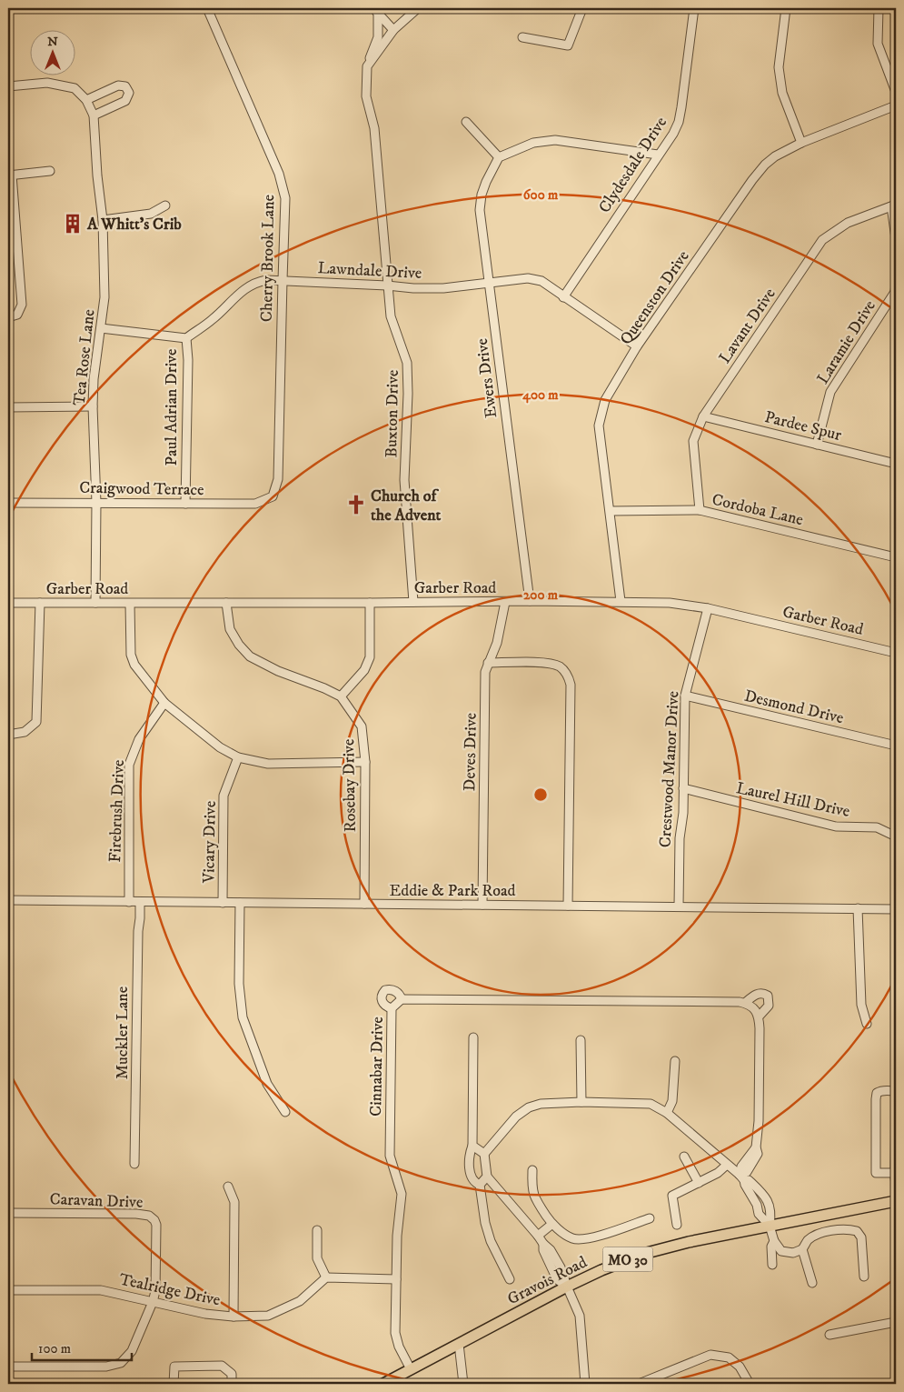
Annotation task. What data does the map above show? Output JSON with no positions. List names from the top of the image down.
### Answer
{
  "streets": {
    "main road": ["MO 30", "Gravois Road"],
    "street": [
      "Clydesdale Drive",
      "Cherry Brook Lane",
      "Lawndale Drive",
      "Queenston Drive",
      "Lavant Drive",
      "Laramie Drive",
      "Tea Rose Lane",
      "Ewers Drive",
      "Paul Adrian Drive",
      "Buxton Drive",
      "Pardee Spur",
      "Craigwood Terrace",
      "Cordoba Lane",
      "Garber Road",
      "Desmond Drive",
      "Deves Drive",
      "Crestwood Manor Drive",
      "Rosebay Drive",
      "Laurel Hill Drive",
      "Firebrush Drive",
      "Vicary Drive",
      "Eddie & Park Road",
      "Muckler Lane",
      "Cinnabar Drive",
      "Caravan Drive",
      "Tealridge Drive"
    ]
  },
  "crossings": [
    ["Clydesdale Drive", "Lawndale Drive"],
    ["Cherry Brook Lane", "Lawndale Drive"],
    ["Cherry Brook Lane", "Craigwood Terrace"],
    ["Lawndale Drive", "Queenston Drive"],
    ["Lawndale Drive", "Ewers Drive"],
    ["Lawndale Drive", "Paul Adrian Drive"],
    ["Lawndale Drive", "Buxton Drive"],
    ["Queenston Drive", "Cordoba Lane"],
    ["Queenston Drive", "Garber Road"],
    ["Lavant Drive", "Pardee Spur"],
    ["Lavant Drive", "Cordoba Lane"],
    ["Laramie Drive", "Pardee Spur"],
    ["Tea Rose Lane", "Craigwood Terrace"],
    ["Tea Rose Lane", "Garber Road"],
    ["Ewers Drive", "Garber Road"],
    ["Paul Adrian Drive", "Craigwood Terrace"],
    ["Buxton Drive", "Garber Road"],
    ["Garber Road", "Deves Drive"],
    ["Garber Road", "Crestwood Manor Drive"],
    ["Garber Road", "Rosebay Drive"],
    ["Desmond Drive", "Crestwood Manor Drive"],
    ["Deves Drive", "Eddie & Park Road"],
    ["Crestwood Manor Drive", "Laurel Hill Drive"],
    ["Crestwood Manor Drive", "Eddie & Park Road"],
    ["Rosebay Drive", "Eddie & Park Road"],
    ["Firebrush Drive", "Eddie & Park Road"],
    ["Vicary Drive", "Eddie & Park Road"],
    ["Eddie & Park Road", "Muckler Lane"],
    ["Cinnabar Drive", "Gravois Road"],
    ["Caravan Drive", "Tealridge Drive"]
  ],
  "places": {
    "building": ["A Whitt's Crib"],
    "church": ["Church of the Advent"]
  },
  "scale_bar": "100 m",
  "north": "top",
  "rings": ["600 m", "400 m", "200 m"]
}
